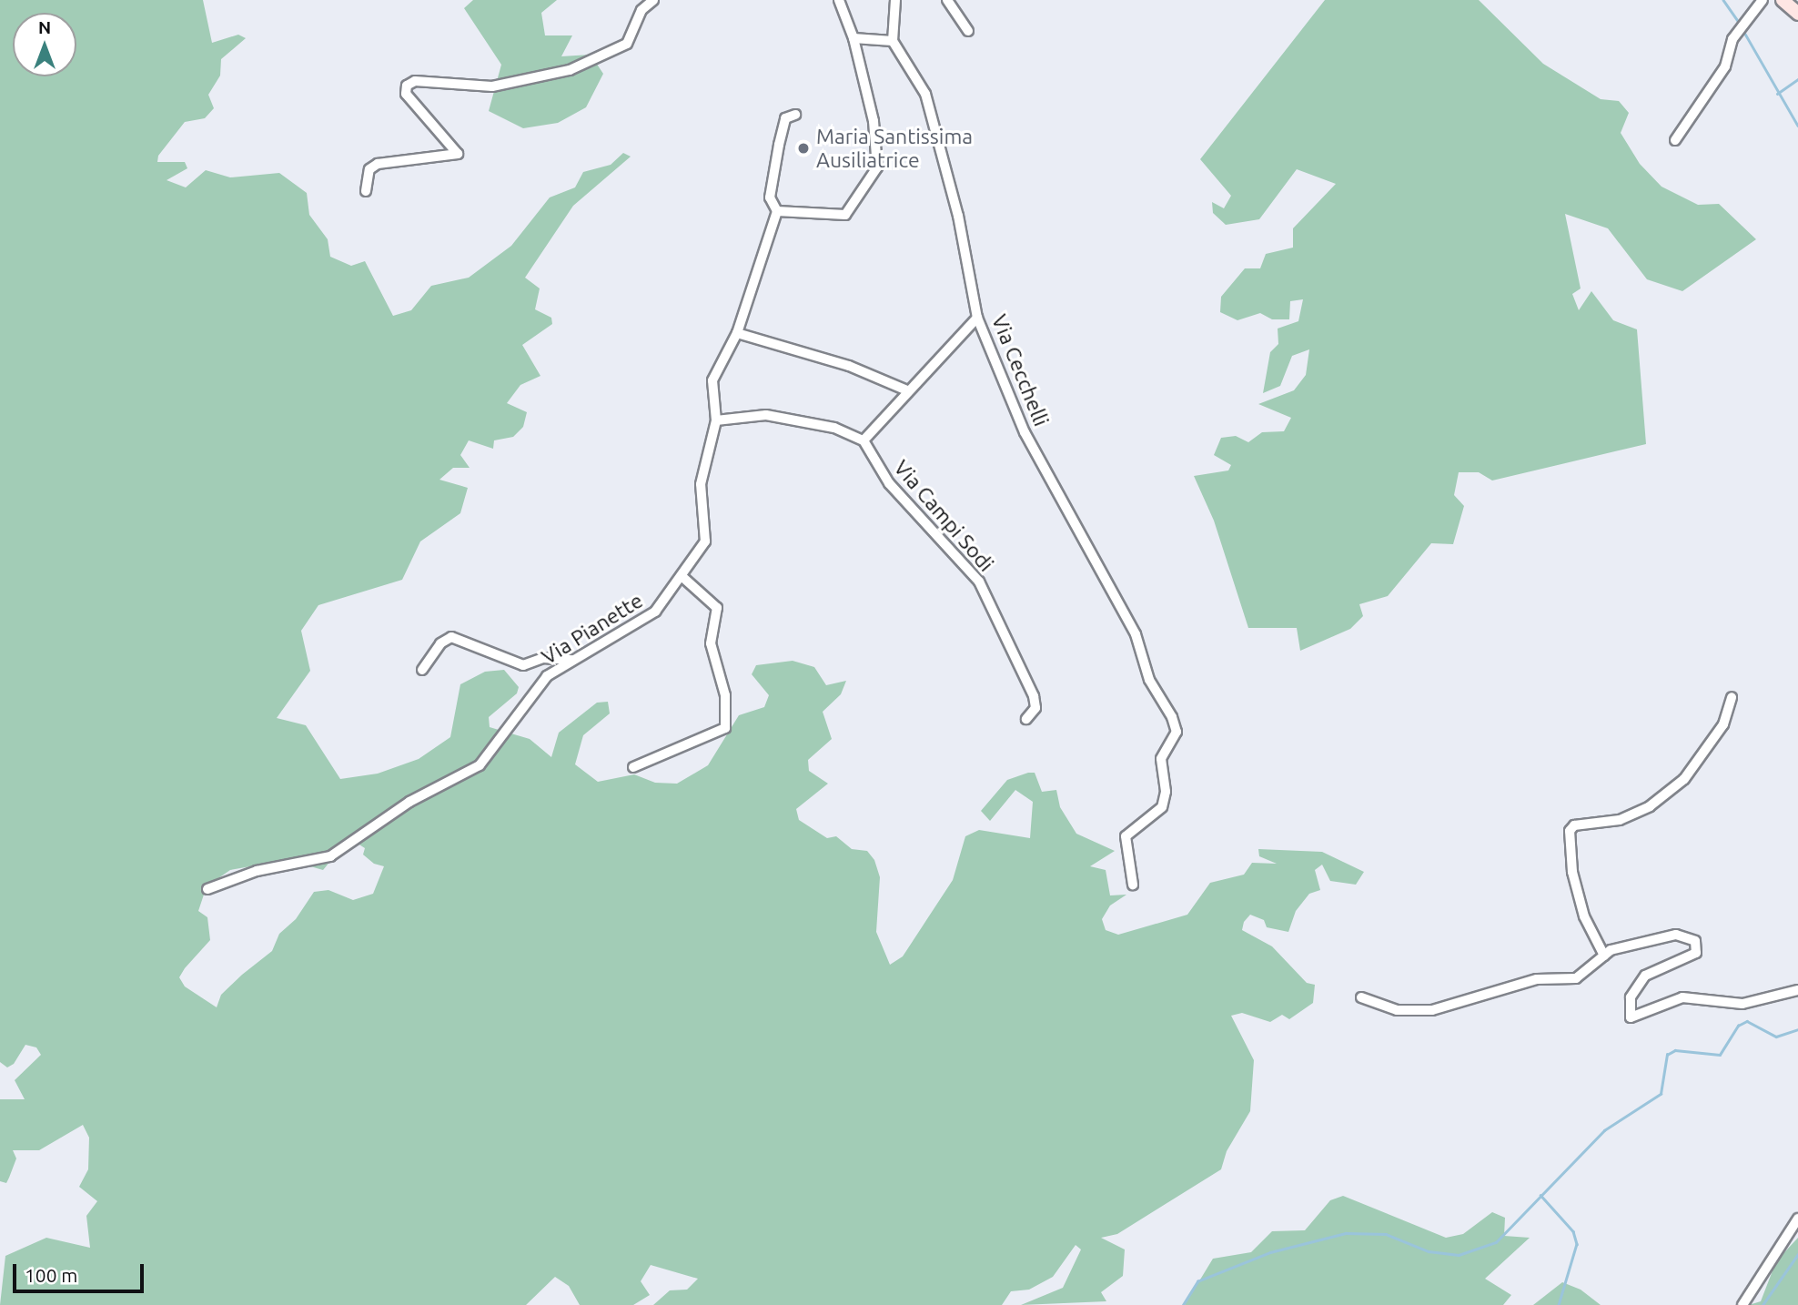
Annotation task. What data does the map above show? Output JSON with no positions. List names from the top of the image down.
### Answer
{
  "streets": {
    "street": ["Via Cecchelli", "Via Campi Sodi", "Via Pianette"]
  },
  "places": ["Maria Santissima Ausiliatrice"],
  "scale_bar": "100 m",
  "north": "top"
}
